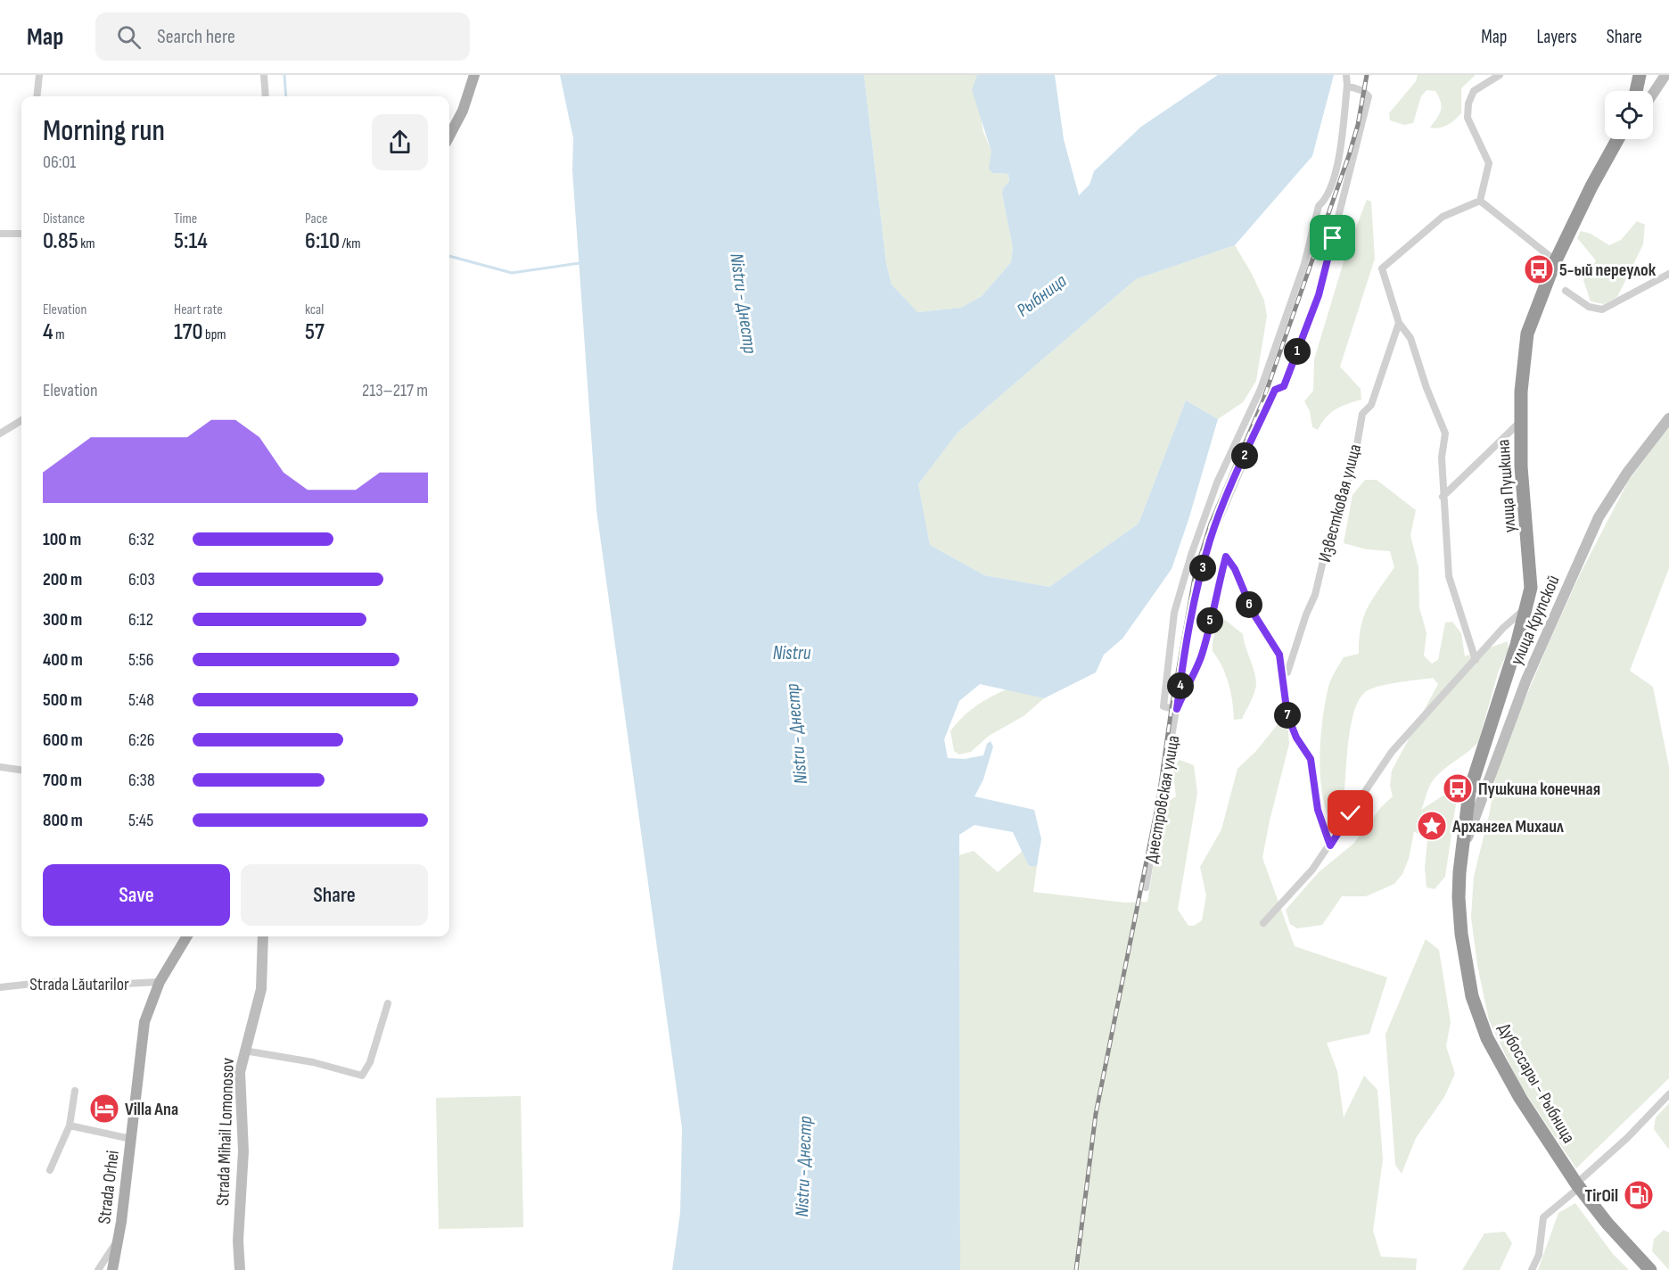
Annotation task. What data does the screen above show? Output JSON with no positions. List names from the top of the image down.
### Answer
{
  "streets": {
    "highway": ["улица Пушкина", "Дубоссары - Рыбница"],
    "main road": ["Strada Orhei"],
    "street": [
      "Известковая улица",
      "улица Крупской",
      "Днестровская улица",
      "Strada Lăutarilor",
      "Strada Mihail Lomonosov"
    ]
  },
  "crossings": [
    ["улица Пушкина", "улица Крупской"],
    ["улица Пушкина", "Дубоссары - Рыбница"],
    ["улица Крупской", "Дубоссары - Рыбница"],
    ["Strada Lăutarilor", "Strada Orhei"]
  ],
  "water": ["Рыбница", "Nistru - Днестр", "Nistru"],
  "places": {
    "bus stop": ["5-ый переулок", "Пушкина конечная"],
    "place": ["Архангел Михаил"],
    "hotel": ["Villa Ana"],
    "fuel station": ["TirOil"]
  },
  "page": {
    "header": "Map",
    "search": "Search here",
    "nav": ["Map", "Layers", "Share"],
    "heading": ["Morning run", "06:01"],
    "stats": [
      ["Distance", "0.85 km"],
      ["Time", "5:14"],
      ["Pace", "6:10 /km"],
      ["Elevation", "4 m"],
      ["Heart rate", "170 bpm"],
      ["kcal", "57"]
    ],
    "pins": [
      "1",
      "2",
      "3",
      "6",
      "5",
      "4",
      "7"
    ],
    "chart": ["Elevation", "213–217 m"],
    "list": [
      {
        "name": "100 m",
        "note": "6:32"
      },
      {
        "name": "200 m",
        "note": "6:03"
      },
      {
        "name": "300 m",
        "note": "6:12"
      },
      {
        "name": "400 m",
        "note": "5:56"
      },
      {
        "name": "500 m",
        "note": "5:48"
      },
      {
        "name": "600 m",
        "note": "6:26"
      },
      {
        "name": "700 m",
        "note": "6:38"
      },
      {
        "name": "800 m",
        "note": "5:45"
      }
    ],
    "buttons": ["Save", "Share"]
  }
}
